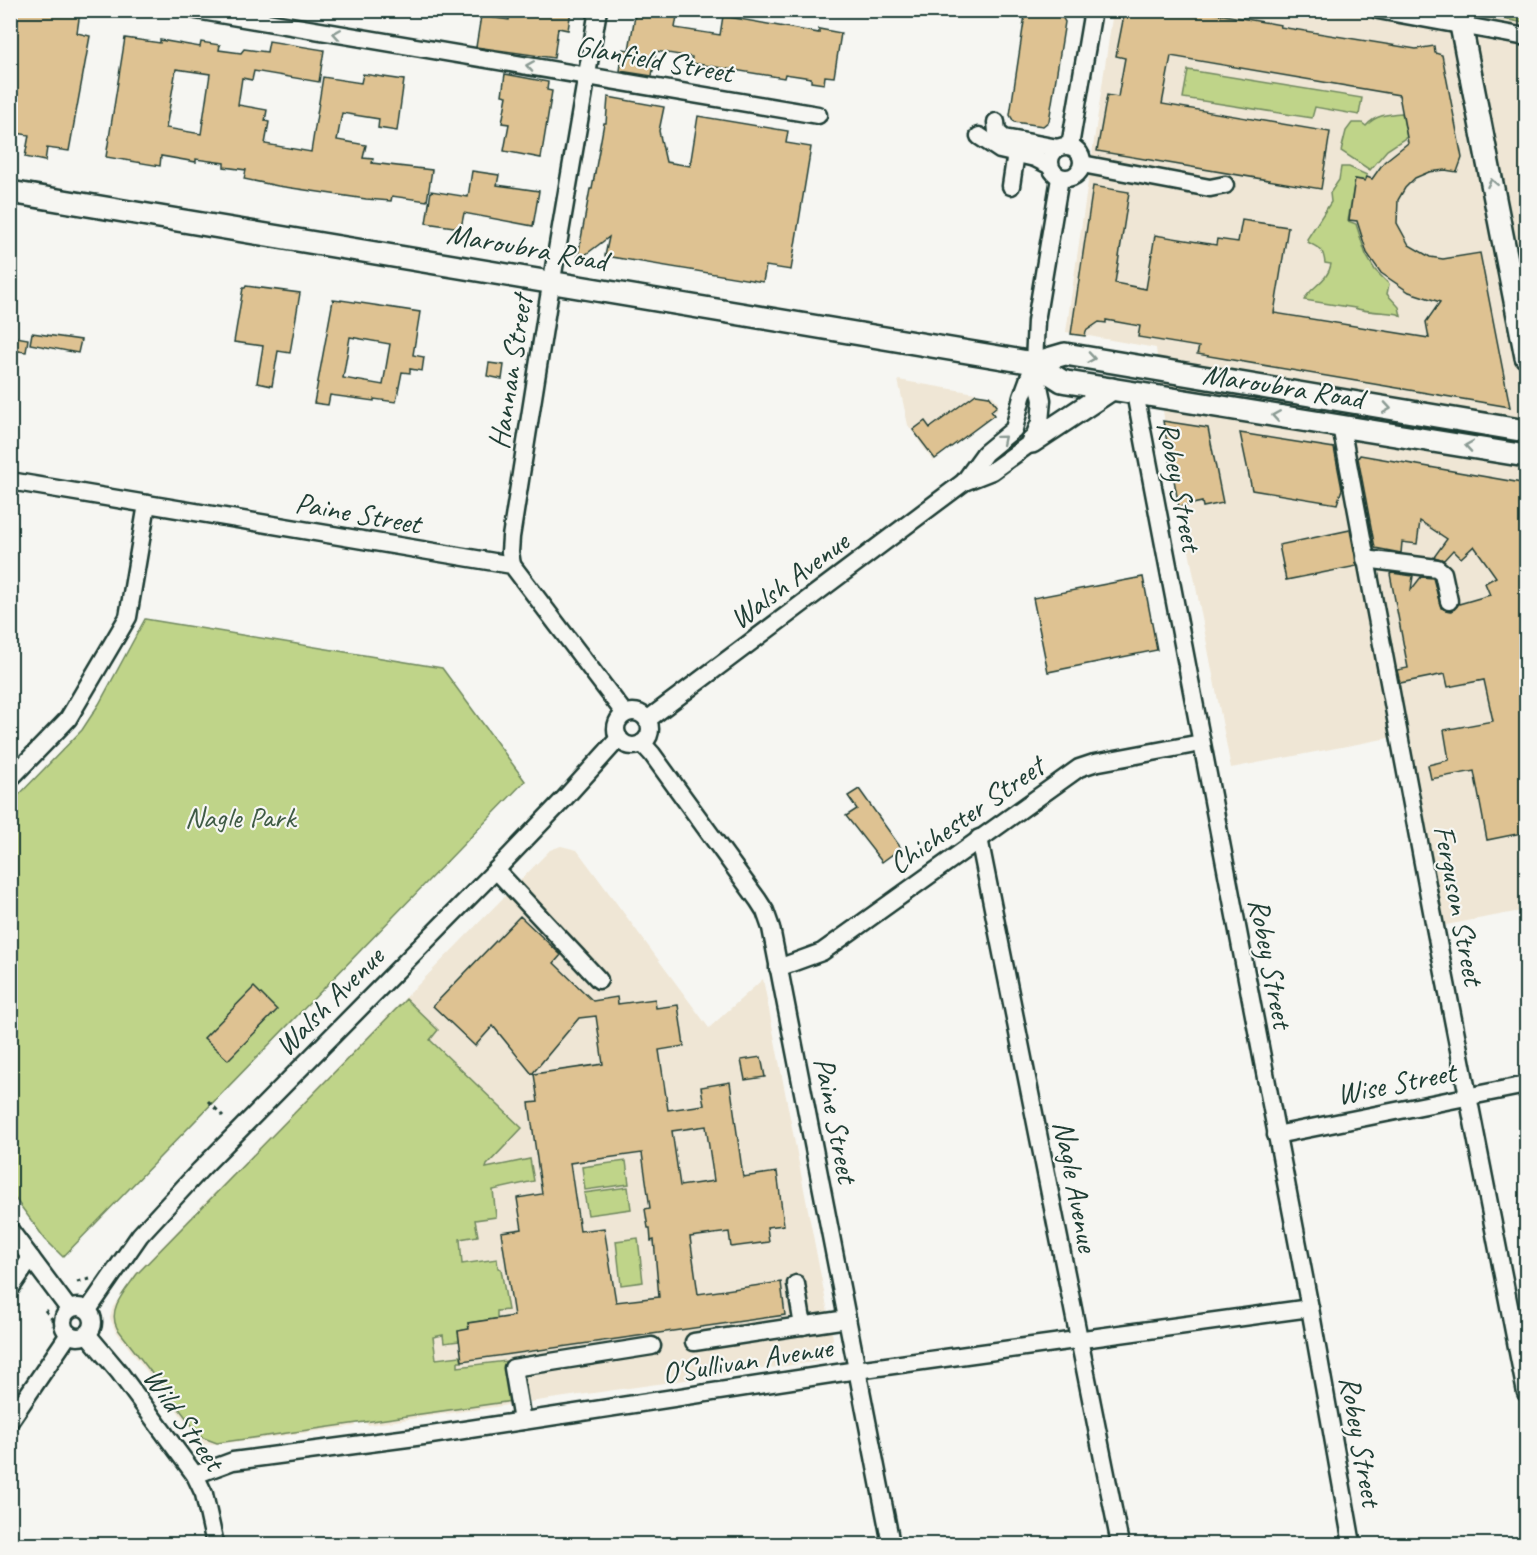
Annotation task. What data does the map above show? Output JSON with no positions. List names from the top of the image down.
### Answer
{
  "streets": {
    "main road": ["Maroubra Road"],
    "street": [
      "Glanfield Street",
      "Hannan Street",
      "Robey Street",
      "Paine Street",
      "Walsh Avenue",
      "Chichester Street",
      "Ferguson Street",
      "Wise Street",
      "Nagle Avenue",
      "O'Sullivan Avenue",
      "Wild Street"
    ]
  },
  "crossings": [
    ["Glanfield Street", "Hannan Street"],
    ["Maroubra Road", "Hannan Street"],
    ["Maroubra Road", "Robey Street"],
    ["Maroubra Road", "Walsh Avenue"],
    ["Maroubra Road", "Ferguson Street"],
    ["Hannan Street", "Paine Street"],
    ["Robey Street", "Chichester Street"],
    ["Robey Street", "Wise Street"],
    ["Robey Street", "O'Sullivan Avenue"],
    ["Paine Street", "Walsh Avenue"],
    ["Paine Street", "Chichester Street"],
    ["Paine Street", "O'Sullivan Avenue"],
    ["Walsh Avenue", "Wild Street"],
    ["Chichester Street", "Nagle Avenue"],
    ["Ferguson Street", "Wise Street"],
    ["Nagle Avenue", "O'Sullivan Avenue"],
    ["O'Sullivan Avenue", "Wild Street"]
  ],
  "one_way": ["Glanfield Street"],
  "parks": ["Nagle Park"]
}
